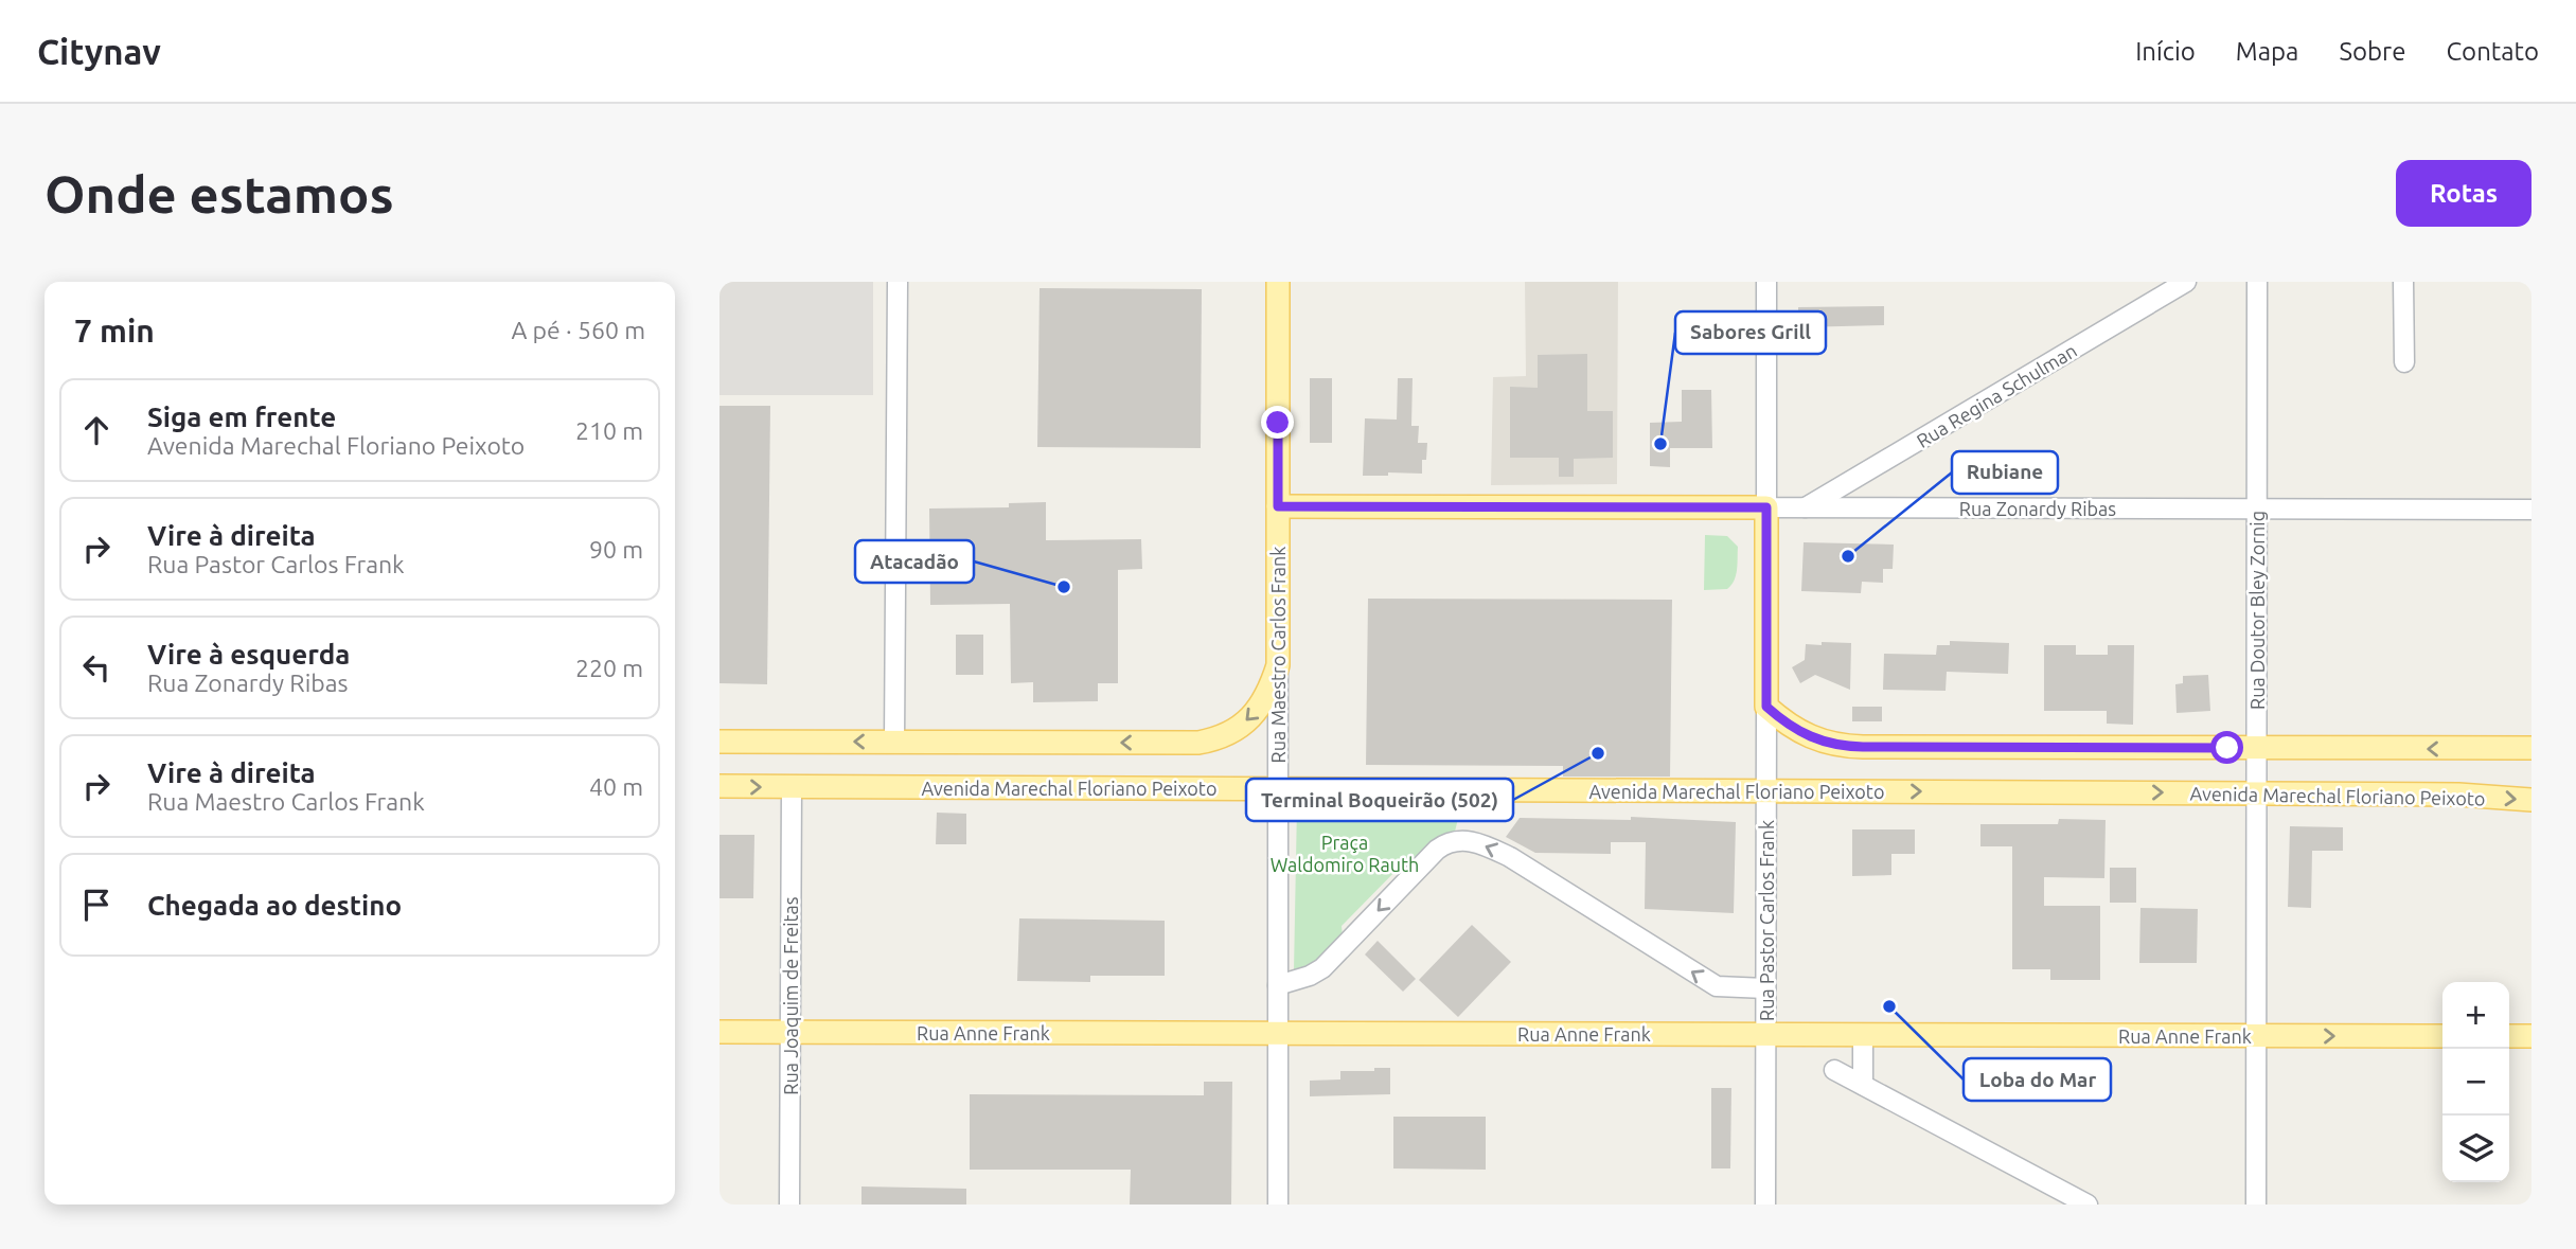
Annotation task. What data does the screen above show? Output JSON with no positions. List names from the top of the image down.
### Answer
{
  "streets": {
    "main road": [
      "Rua Zonardy Ribas",
      "Rua Maestro Carlos Frank",
      "Avenida Marechal Floriano Peixoto",
      "Rua Pastor Carlos Frank",
      "Rua Anne Frank"
    ],
    "street": ["Rua Regina Schulman", "Rua Doutor Bley Zornig", "Rua Joaquim de Freitas"]
  },
  "crossings": [
    ["Rua Regina Schulman", "Rua Zonardy Ribas"],
    ["Rua Zonardy Ribas", "Rua Doutor Bley Zornig"],
    ["Rua Zonardy Ribas", "Rua Maestro Carlos Frank"],
    ["Rua Zonardy Ribas", "Rua Pastor Carlos Frank"],
    ["Rua Doutor Bley Zornig", "Avenida Marechal Floriano Peixoto"],
    ["Rua Doutor Bley Zornig", "Rua Anne Frank"],
    ["Rua Maestro Carlos Frank", "Avenida Marechal Floriano Peixoto"],
    ["Rua Maestro Carlos Frank", "Rua Anne Frank"],
    ["Avenida Marechal Floriano Peixoto", "Rua Pastor Carlos Frank"],
    ["Avenida Marechal Floriano Peixoto", "Rua Joaquim de Freitas"],
    ["Rua Pastor Carlos Frank", "Rua Anne Frank"],
    ["Rua Joaquim de Freitas", "Rua Anne Frank"]
  ],
  "parks": ["Praça Waldomiro Rauth"],
  "places": [
    "Sabores Grill",
    "Rubiane",
    "Atacadão",
    "Terminal Boqueirão (502)",
    "Loba do Mar"
  ],
  "page": {
    "header": "Citynav",
    "nav": [
      "Início",
      "Mapa",
      "Sobre",
      "Contato"
    ],
    "buttons": "Rotas",
    "title": "Onde estamos",
    "heading": ["7 min", "A pé · 560 m"],
    "list": [
      ["Siga em frente", "Avenida Marechal Floriano Peixoto", "210 m"],
      ["Vire à direita", "Rua Pastor Carlos Frank", "90 m"],
      ["Vire à esquerda", "Rua Zonardy Ribas", "220 m"],
      ["Vire à direita", "Rua Maestro Carlos Frank", "40 m"],
      "Chegada ao destino"
    ],
    "map_buttons": ["+", "−"]
  }
}
